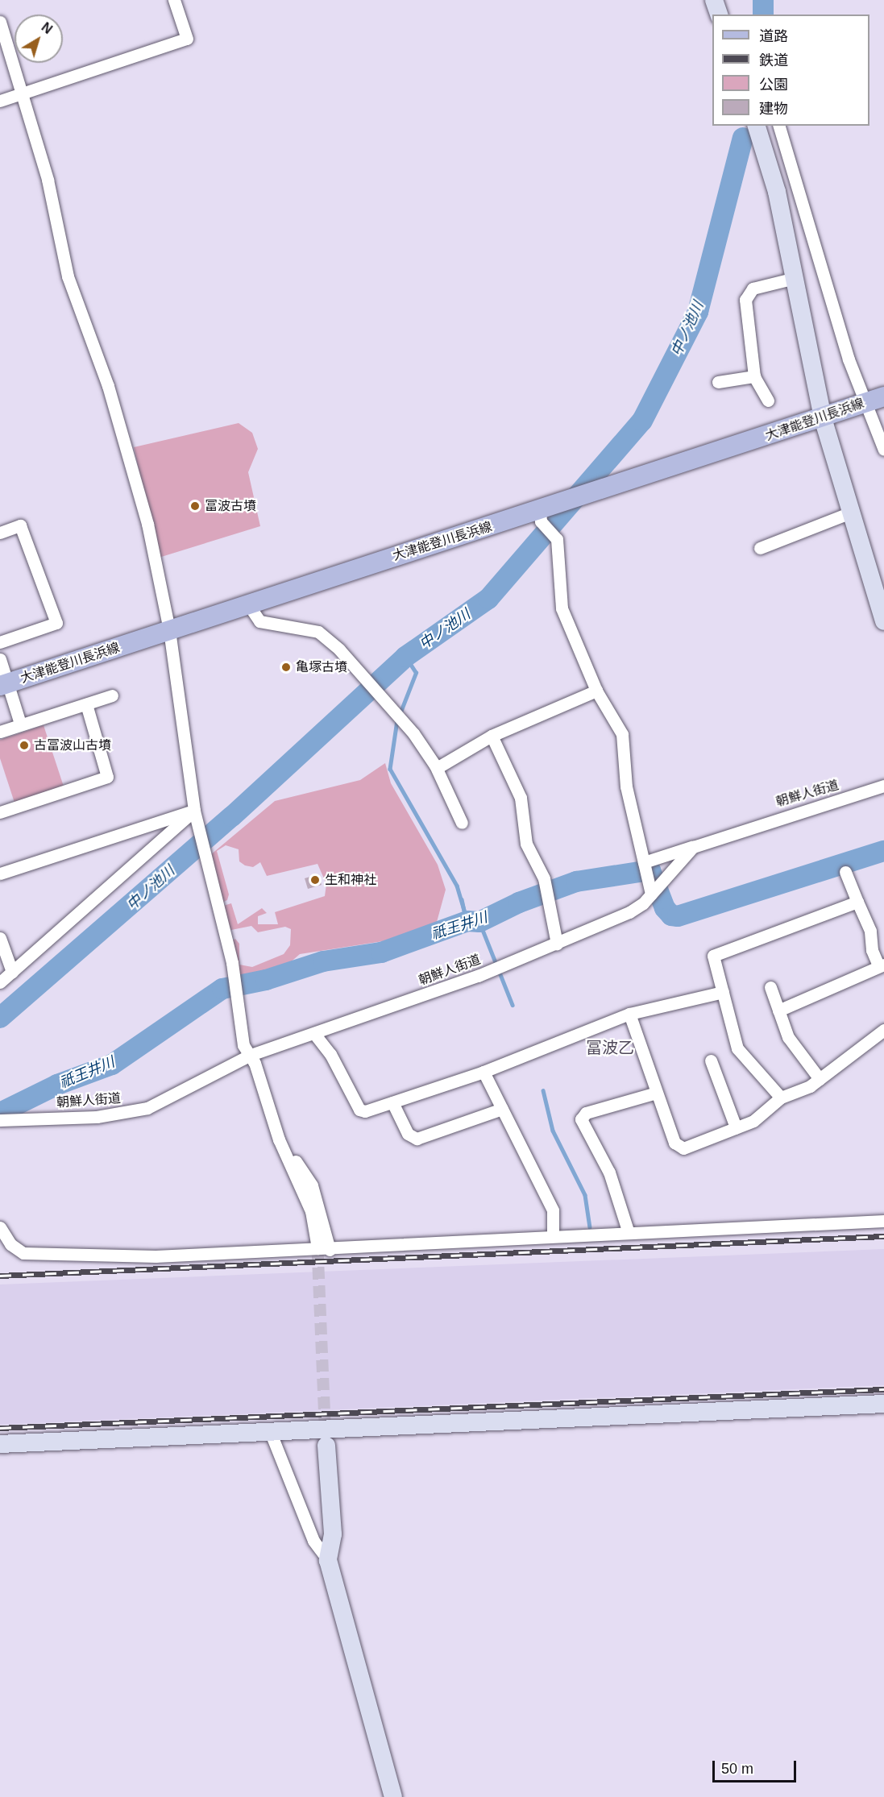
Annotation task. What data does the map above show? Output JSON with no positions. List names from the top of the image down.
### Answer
{
  "streets": {
    "main road": ["大津能登川長浜線"],
    "street": ["朝鮮人街道"]
  },
  "districts": ["冨波乙"],
  "water": ["中ノ池川", "祇王井川"],
  "places": [
    "冨波古墳",
    "亀塚古墳",
    "古冨波山古墳",
    "生和神社"
  ],
  "legend": [
    "道路",
    "鉄道",
    "公園",
    "建物"
  ],
  "scale_bar": "50 m",
  "north": "top right"
}
